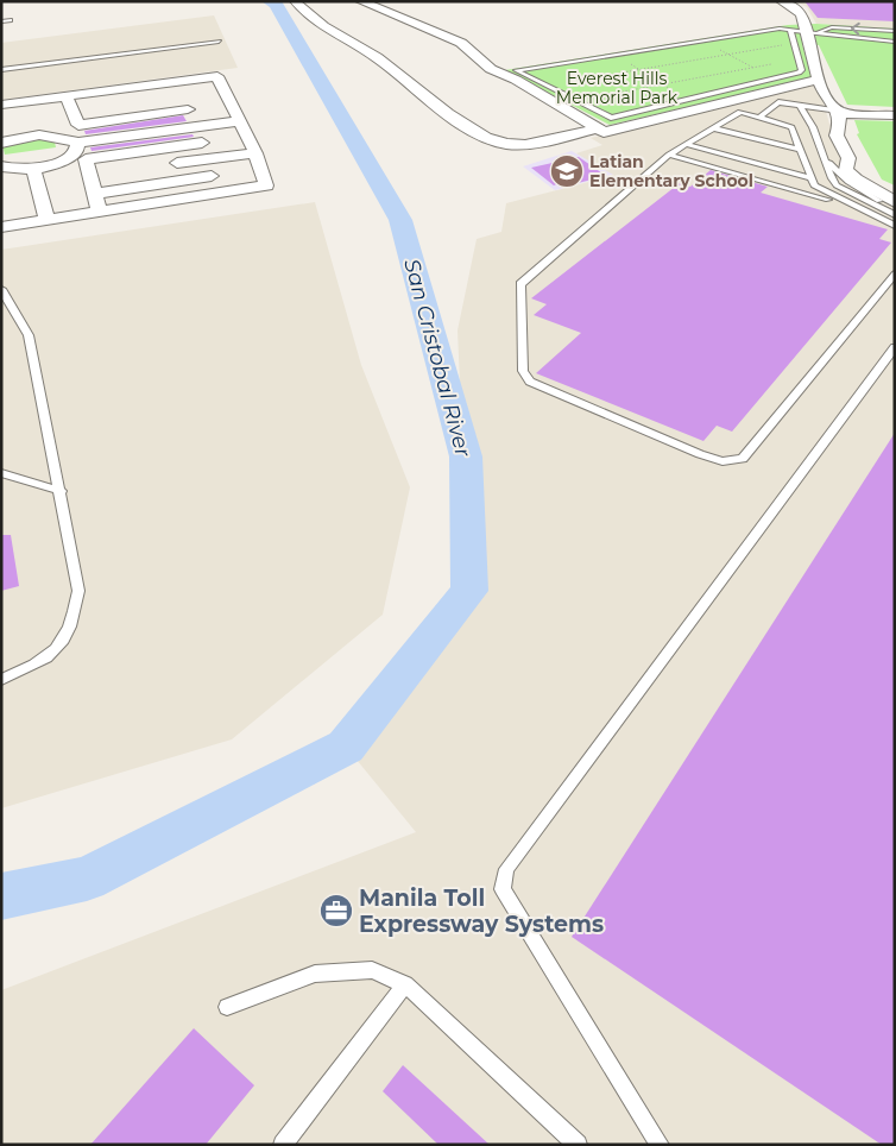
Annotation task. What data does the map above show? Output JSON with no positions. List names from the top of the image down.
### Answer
{
  "water": ["San Cristobal River"],
  "parks": ["Everest Hills Memorial Park"],
  "places": {
    "school or university": ["Latian Elementary School"],
    "office": ["Manila Toll Expressway Systems"]
  }
}
